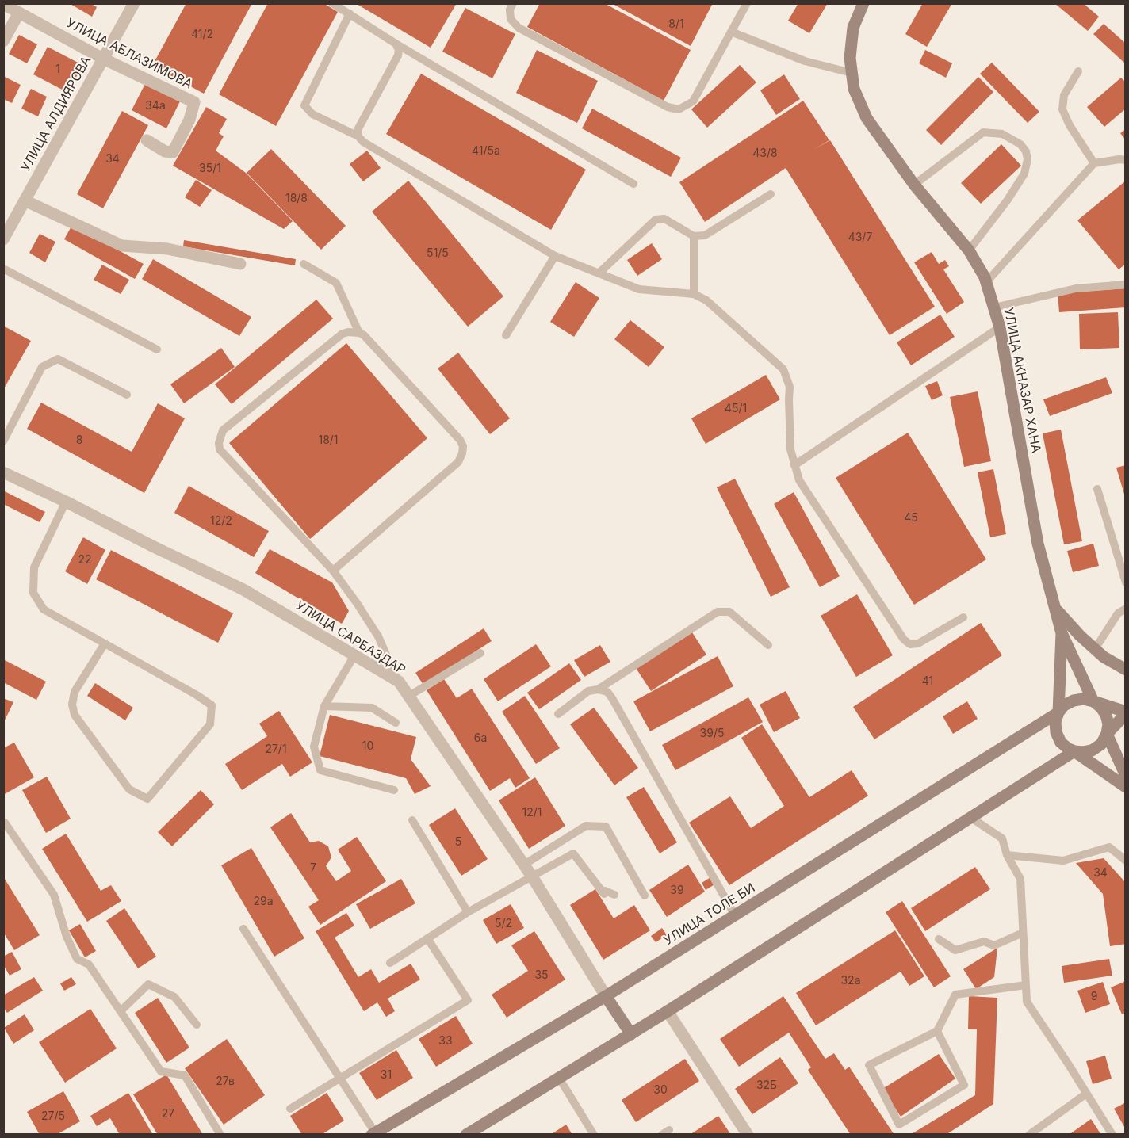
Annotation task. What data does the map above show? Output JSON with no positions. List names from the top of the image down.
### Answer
{
  "streets": {
    "main road": ["УЛИЦА АКНАЗАР ХАНА", "УЛИЦА ТОЛЕ БИ"],
    "street": ["УЛИЦА АБЛАЗИМОВА", "УЛИЦА АЛДИЯРОВА", "УЛИЦА САРБАЗДАР"]
  },
  "crossings": [
    ["УЛИЦА АБЛАЗИМОВА", "УЛИЦА АЛДИЯРОВА"],
    ["УЛИЦА АКНАЗАР ХАНА", "УЛИЦА ТОЛЕ БИ"],
    ["УЛИЦА САРБАЗДАР", "УЛИЦА ТОЛЕ БИ"]
  ],
  "house_numbers": [
    "8/1",
    "41/2",
    "1",
    "34а",
    "41/5а",
    "43/8",
    "34",
    "35/1",
    "18/8",
    "43/7",
    "51/5",
    "45/1",
    "8",
    "18/1",
    "45",
    "12/2",
    "22",
    "41",
    "39/5",
    "6а",
    "10",
    "27/1",
    "12/1",
    "5",
    "7",
    "34",
    "39",
    "29а",
    "5/2",
    "35",
    "32а",
    "9",
    "33",
    "31",
    "27в",
    "32Б",
    "30",
    "27",
    "27/5"
  ]
}
